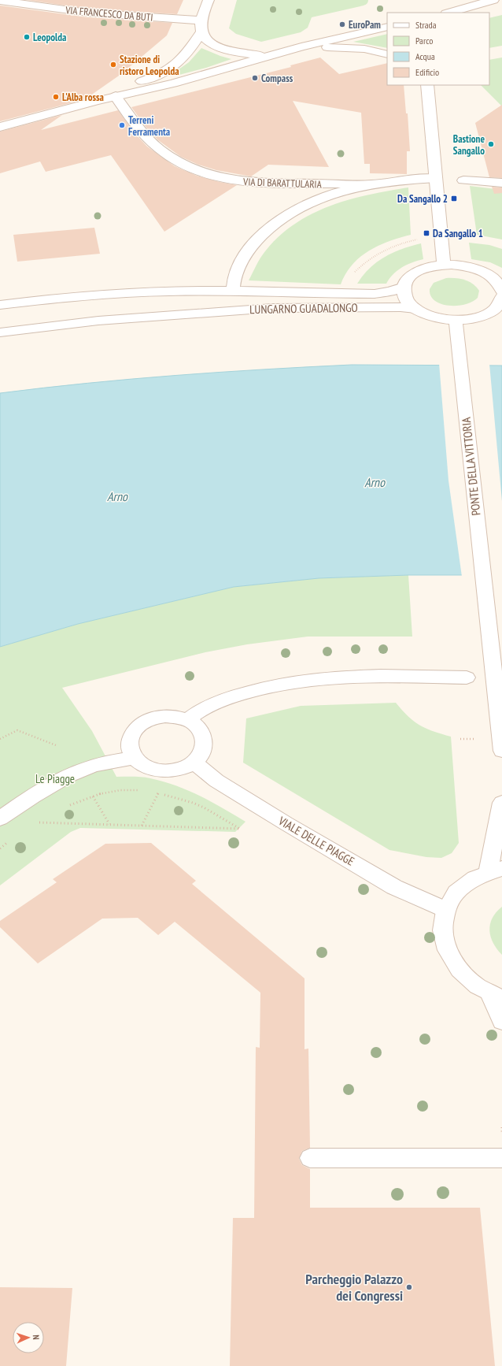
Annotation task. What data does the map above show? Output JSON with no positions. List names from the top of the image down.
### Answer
{
  "streets": {
    "street": [
      "VIA FRANCESCO DA BUTI",
      "VIA DI BARATTULARIA",
      "LUNGARNO GUADALONGO",
      "PONTE DELLA VITTORIA",
      "VIALE DELLE PIAGGE"
    ]
  },
  "water": ["Arno"],
  "parks": ["Le Piagge"],
  "places": {
    "other": [
      "EuroPam",
      "Leopolda",
      "Stazione di ristoro Leopolda",
      "Compass",
      "L'Alba rossa",
      "Terreni Ferramenta",
      "Bastione Sangallo",
      "Parcheggio Palazzo dei Congressi"
    ],
    "transit": ["Da Sangallo 2", "Da Sangallo 1"]
  },
  "legend": [
    "Strada",
    "Parco",
    "Acqua",
    "Edificio"
  ],
  "north": "right"
}
